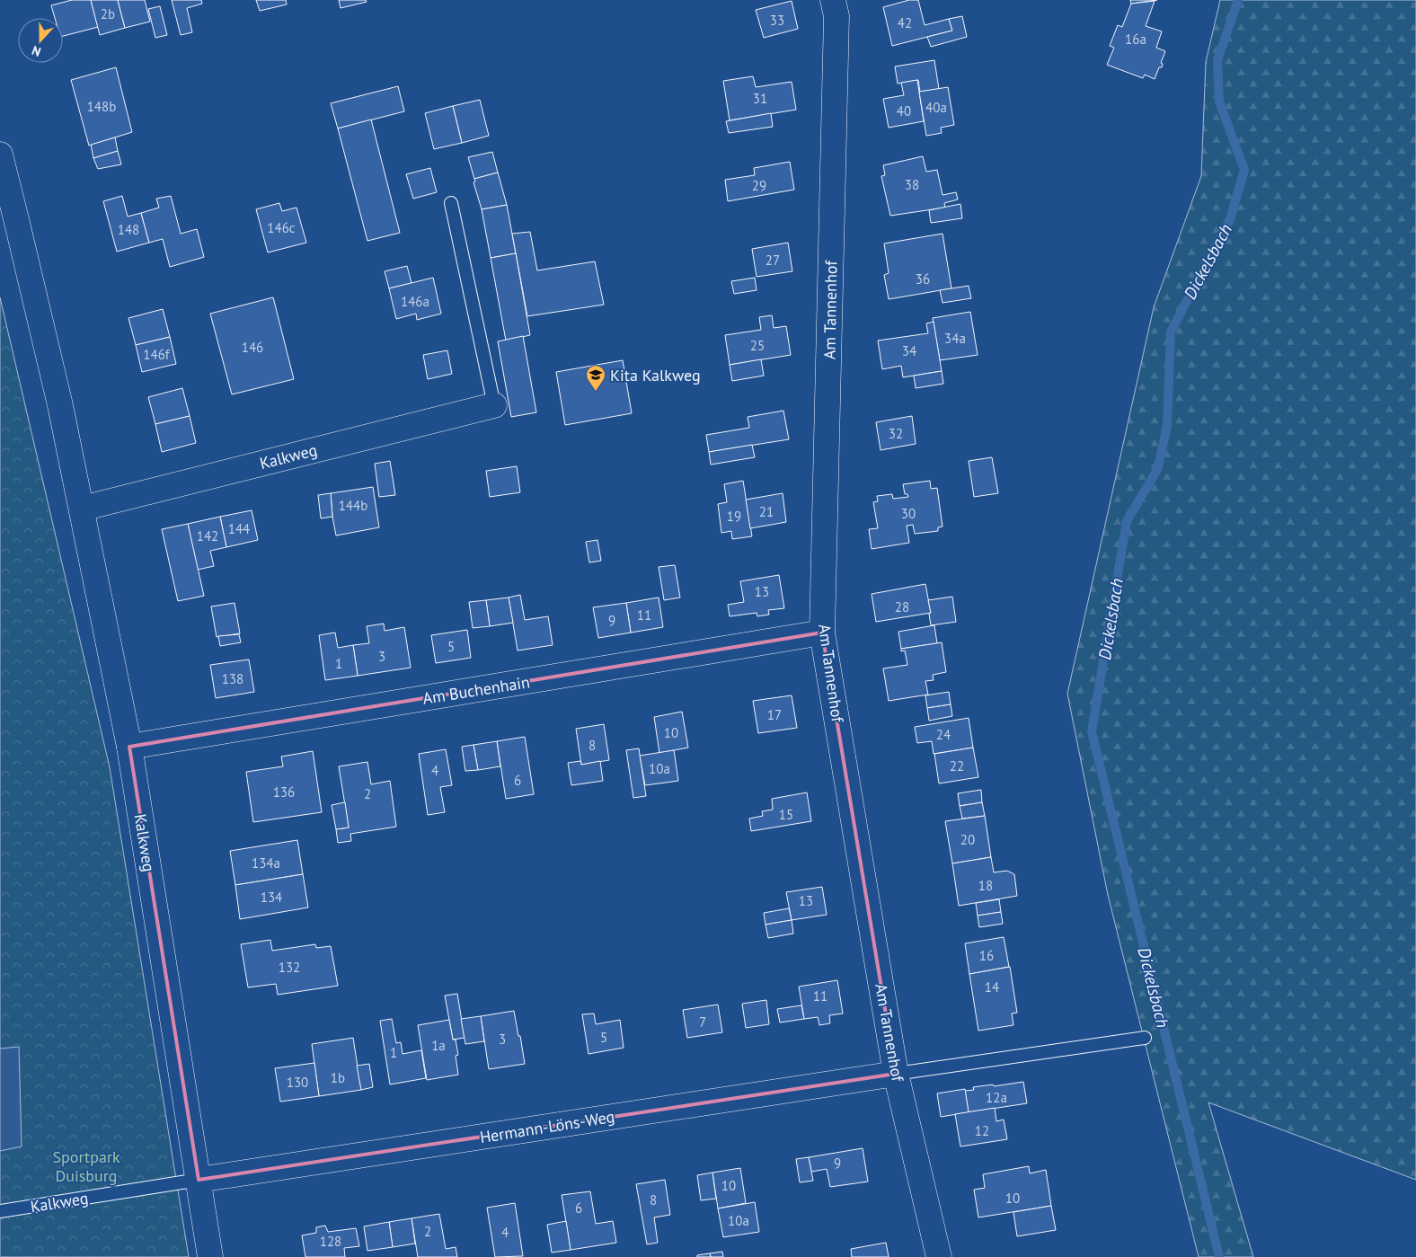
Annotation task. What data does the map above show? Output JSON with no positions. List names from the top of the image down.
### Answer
{
  "streets": {
    "street": [
      "Am Tannenhof",
      "Kalkweg",
      "Am Buchenhain",
      "Hermann-Löns-Weg"
    ]
  },
  "crossings": [
    ["Am Tannenhof", "Am Buchenhain"],
    ["Am Tannenhof", "Hermann-Löns-Weg"],
    ["Kalkweg", "Am Buchenhain"],
    ["Kalkweg", "Hermann-Löns-Weg"]
  ],
  "water": ["Dickelsbach"],
  "parks": ["Sportpark Duisburg"],
  "places": {
    "school or university": ["Kita Kalkweg"]
  },
  "house_numbers": [
    "2b",
    "33",
    "42",
    "16a",
    "31",
    "148b",
    "40a",
    "40",
    "38",
    "29",
    "146c",
    "148",
    "27",
    "36",
    "146a",
    "34a",
    "25",
    "146",
    "34",
    "146f",
    "32",
    "144b",
    "21",
    "30",
    "19",
    "144",
    "142",
    "13",
    "28",
    "11",
    "9",
    "5",
    "3",
    "1",
    "138",
    "17",
    "10",
    "24",
    "8",
    "22",
    "10a",
    "4",
    "6",
    "136",
    "2",
    "15",
    "20",
    "134a",
    "18",
    "134",
    "13",
    "16",
    "132",
    "14",
    "11",
    "7",
    "5",
    "3",
    "1a",
    "1",
    "1b",
    "130",
    "12a",
    "12",
    "9",
    "10",
    "10",
    "8",
    "6",
    "10a",
    "2",
    "4",
    "128"
  ],
  "north": "bottom"
}
